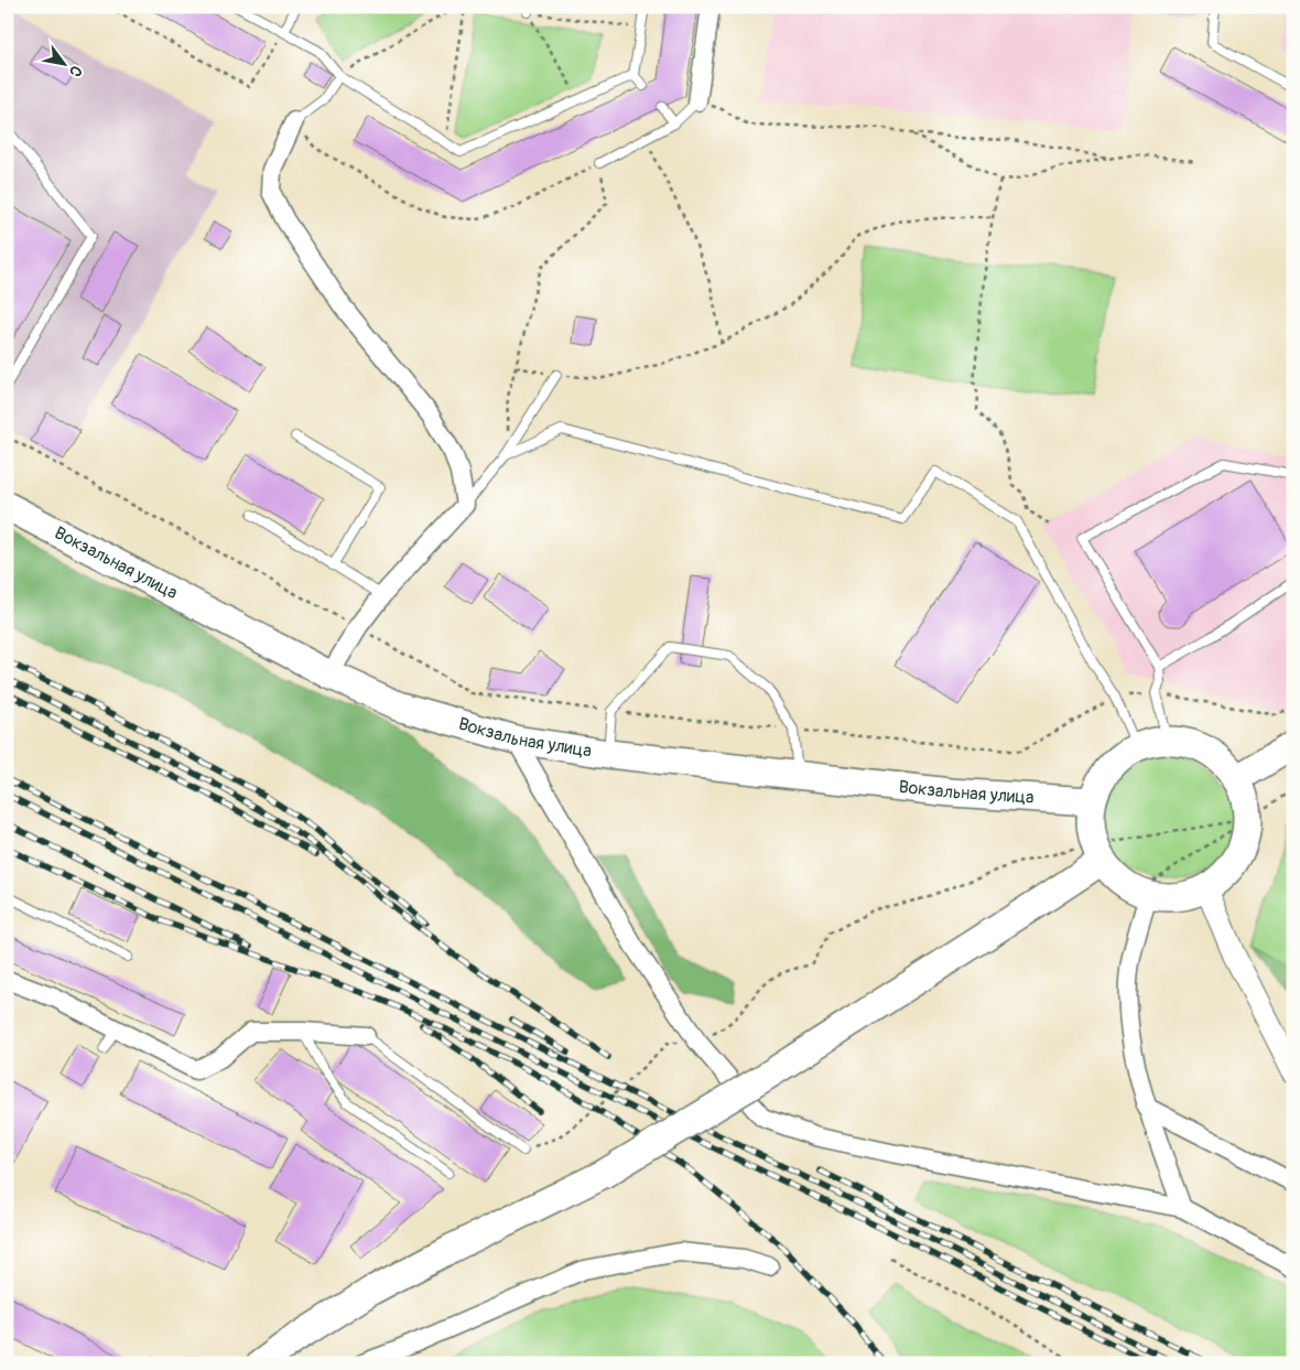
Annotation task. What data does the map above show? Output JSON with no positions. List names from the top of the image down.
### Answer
{
  "streets": {
    "main road": ["Вокзальная улица"]
  },
  "north": "bottom right"
}
